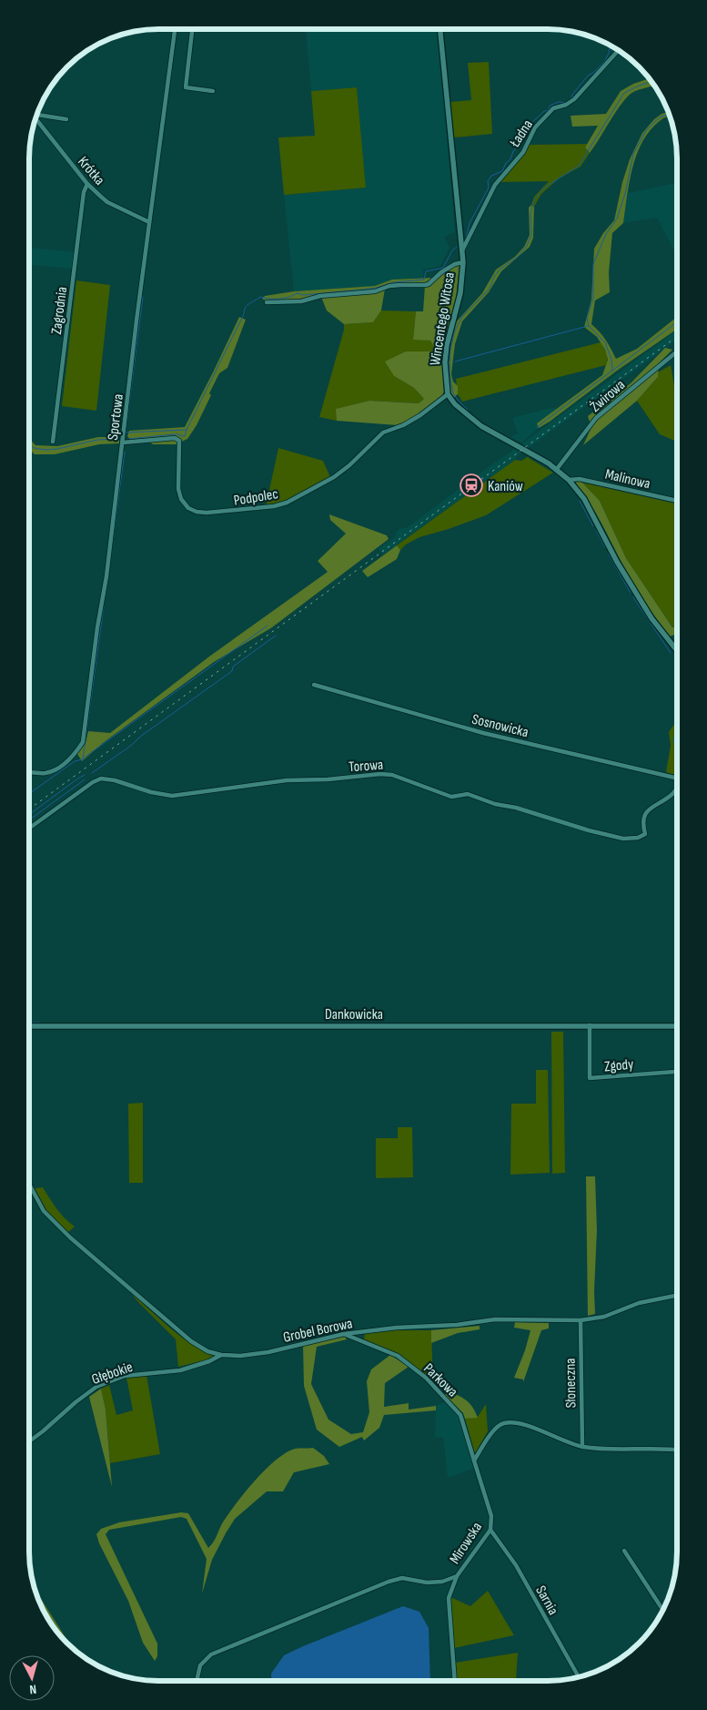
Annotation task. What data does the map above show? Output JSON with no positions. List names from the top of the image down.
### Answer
{
  "streets": {
    "street": [
      "Ładna",
      "Krótka",
      "Zagrodnia",
      "Wincentego Witosa",
      "Żwirowa",
      "Sportowa",
      "Malinowa",
      "Podpolec",
      "Sosnowicka",
      "Torowa",
      "Dankowicka",
      "Zgody",
      "Grobel Borowa",
      "Głębokie",
      "Parkowa",
      "Słoneczna",
      "Mirowska",
      "Sarnia"
    ]
  },
  "crossings": [
    ["Ładna", "Wincentego Witosa"],
    ["Krótka", "Zagrodnia"],
    ["Krótka", "Sportowa"],
    ["Wincentego Witosa", "Podpolec"],
    ["Sportowa", "Podpolec"],
    ["Dankowicka", "Zgody"],
    ["Grobel Borowa", "Głębokie"],
    ["Grobel Borowa", "Parkowa"],
    ["Grobel Borowa", "Słoneczna"],
    ["Parkowa", "Mirowska"],
    ["Mirowska", "Sarnia"]
  ],
  "places": {
    "station": ["Kaniów"]
  },
  "north": "bottom"
}
